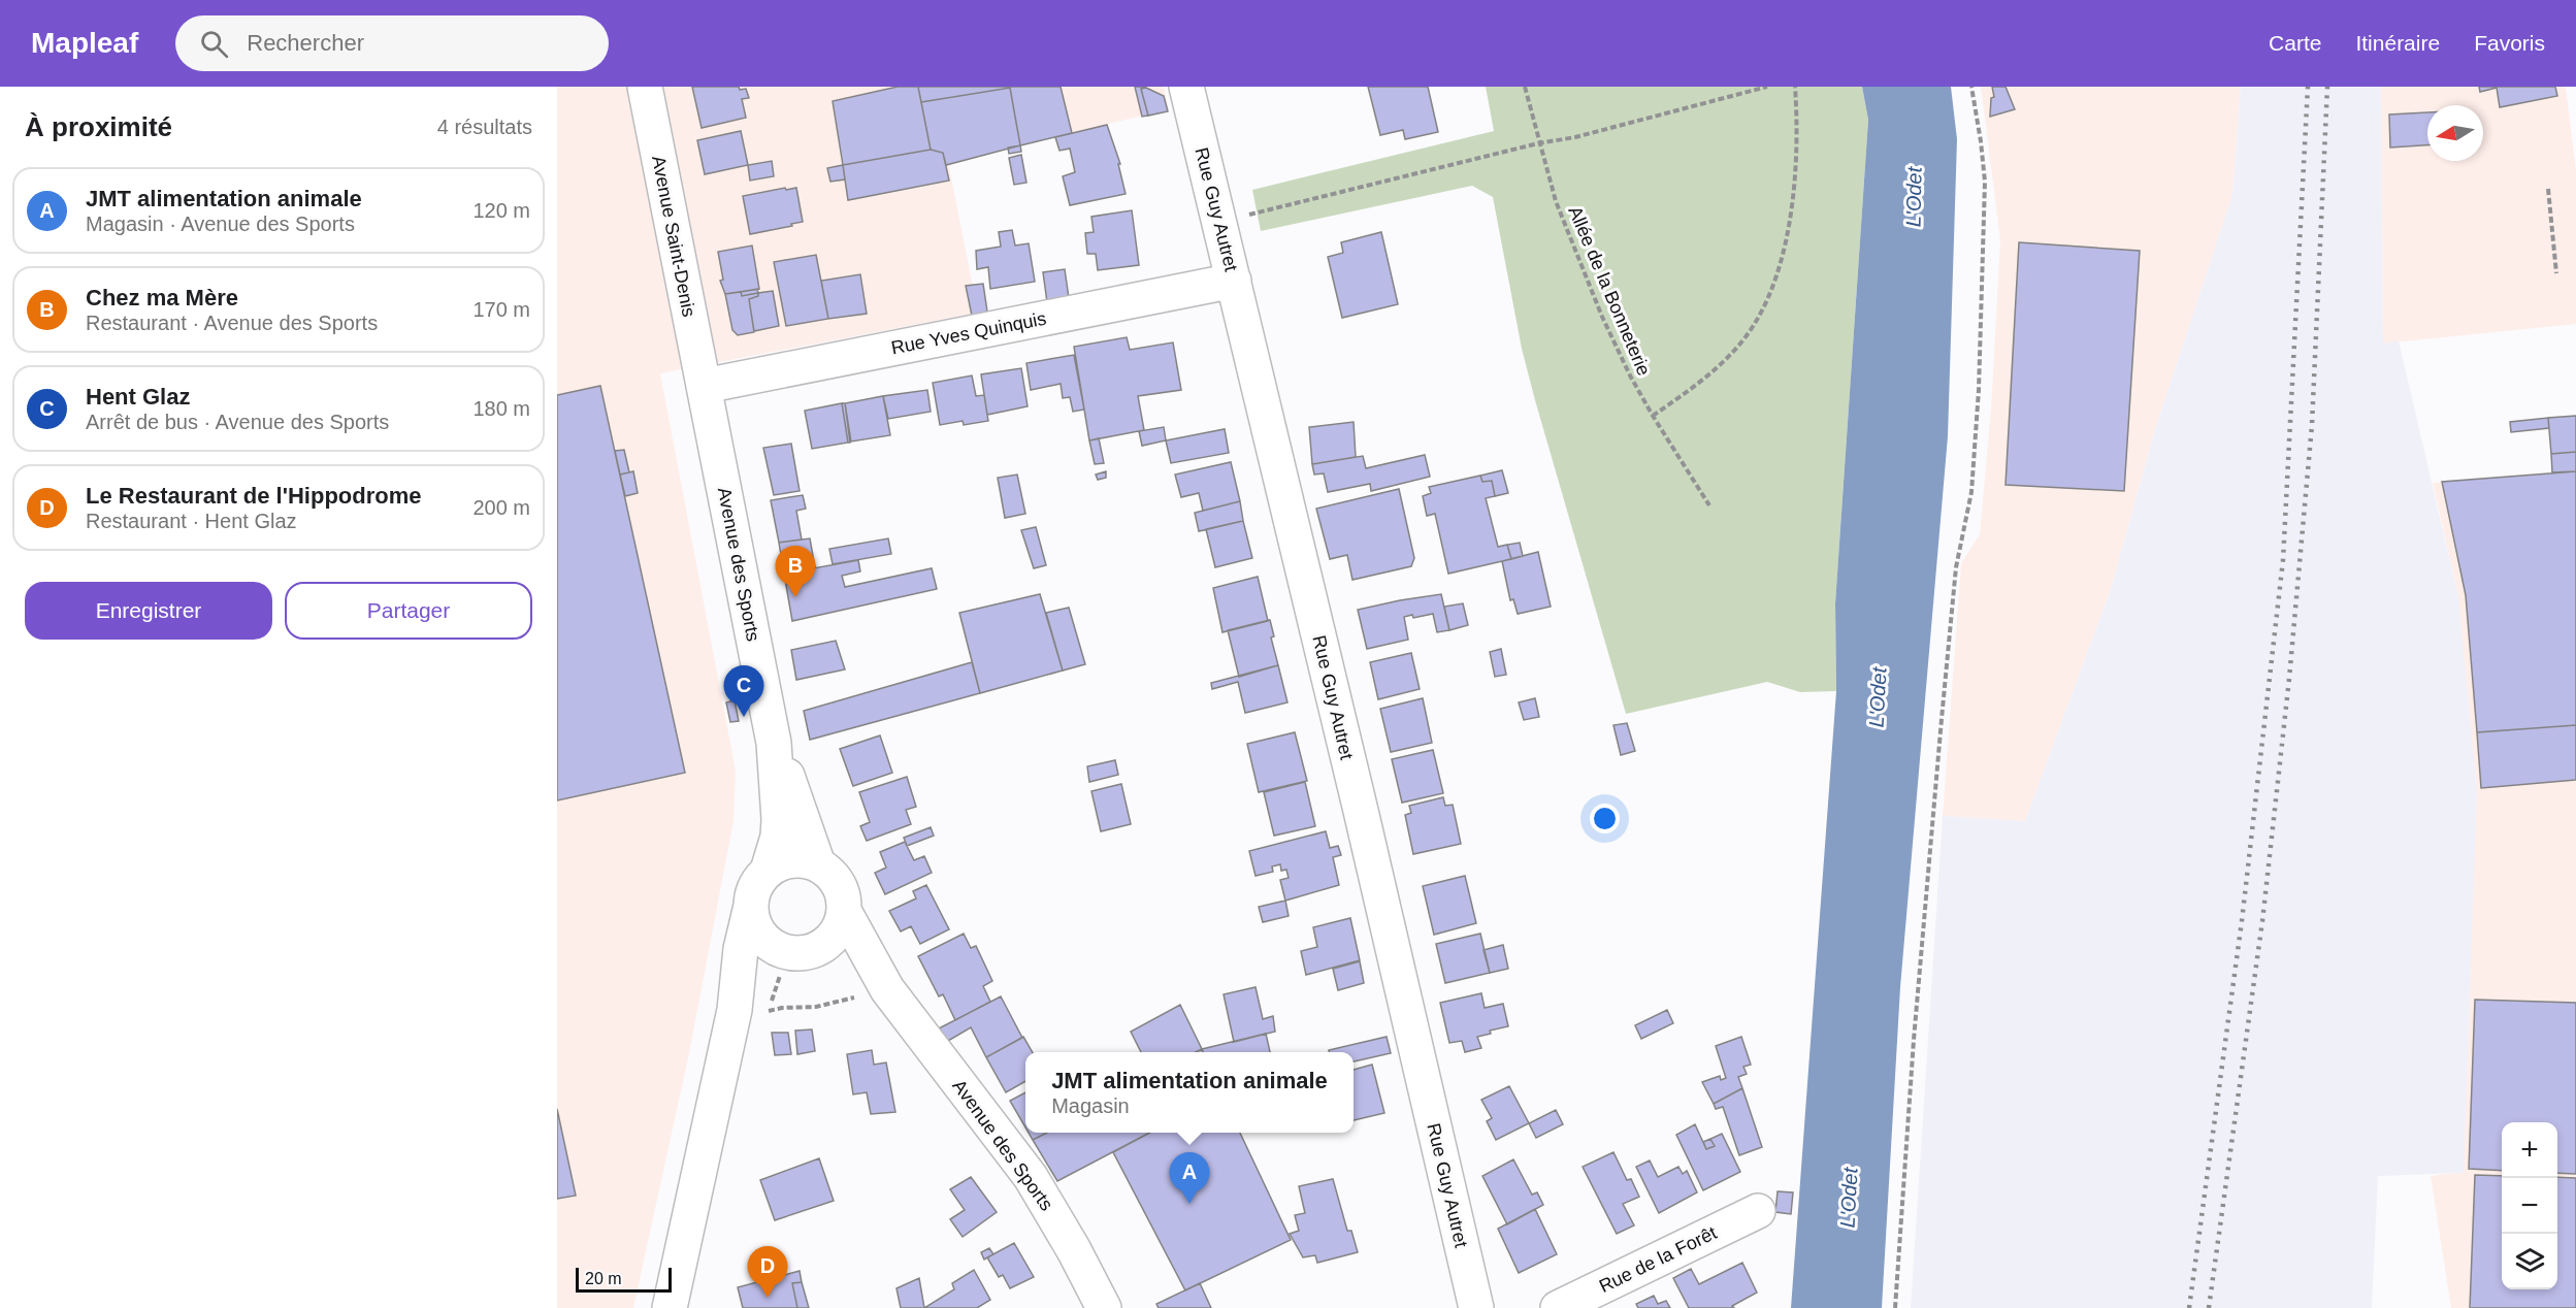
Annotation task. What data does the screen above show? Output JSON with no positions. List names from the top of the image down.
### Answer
{
  "streets": {
    "street": [
      "Rue Guy Autret",
      "Avenue Saint-Denis",
      "Rue Yves Quinquis",
      "Avenue des Sports",
      "Rue de la Forêt"
    ],
    "path": ["Allée de la Bonneterie"]
  },
  "crossings": [
    ["Rue Guy Autret", "Rue Yves Quinquis"],
    ["Avenue Saint-Denis", "Rue Yves Quinquis"],
    ["Avenue Saint-Denis", "Avenue des Sports"],
    ["Rue Yves Quinquis", "Avenue des Sports"]
  ],
  "water": ["L'Odet"],
  "scale_bar": "20 m",
  "north": "left",
  "page": {
    "header": "Mapleaf",
    "search": "Rechercher",
    "nav": ["Carte", "Itinéraire", "Favoris"],
    "heading": ["À proximité", "4 résultats"],
    "list": [
      {
        "mark": "A",
        "name": "JMT alimentation animale",
        "note": "Magasin · Avenue des Sports",
        "value": "120 m"
      },
      {
        "mark": "B",
        "name": "Chez ma Mère",
        "note": "Restaurant · Avenue des Sports",
        "value": "170 m"
      },
      {
        "mark": "C",
        "name": "Hent Glaz",
        "note": "Arrêt de bus · Avenue des Sports",
        "value": "180 m"
      },
      {
        "mark": "D",
        "name": "Le Restaurant de l'Hippodrome",
        "note": "Restaurant · Hent Glaz",
        "value": "200 m"
      }
    ],
    "pins": [
      "B",
      "C",
      "A",
      "D"
    ],
    "buttons": ["Enregistrer", "Partager"],
    "popup": ["JMT alimentation animale", "Magasin"],
    "map_buttons": ["+", "−"],
    "scale": "20 m"
  }
}
